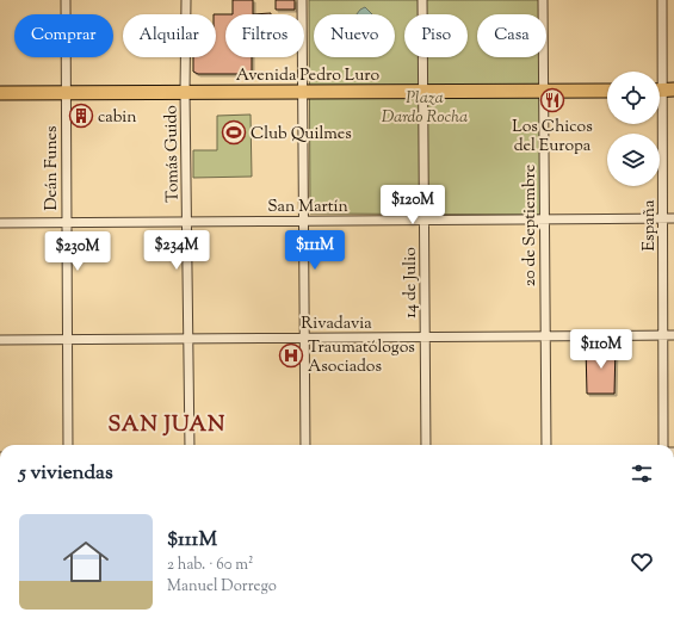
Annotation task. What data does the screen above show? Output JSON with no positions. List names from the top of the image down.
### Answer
{
  "streets": {
    "main road": ["Avenida Pedro Luro"],
    "street": [
      "Tomás Guido",
      "Deán Funes",
      "San Martín",
      "20 de Septiembre",
      "España",
      "14 de Julio",
      "Rivadavia"
    ]
  },
  "crossings": [
    ["Avenida Pedro Luro", "Tomás Guido"],
    ["Avenida Pedro Luro", "Deán Funes"],
    ["Avenida Pedro Luro", "20 de Septiembre"],
    ["Avenida Pedro Luro", "14 de Julio"],
    ["Tomás Guido", "San Martín"],
    ["Tomás Guido", "Rivadavia"],
    ["Deán Funes", "San Martín"],
    ["Deán Funes", "Rivadavia"],
    ["San Martín", "20 de Septiembre"],
    ["San Martín", "España"],
    ["San Martín", "14 de Julio"],
    ["20 de Septiembre", "Rivadavia"],
    ["España", "Rivadavia"],
    ["14 de Julio", "Rivadavia"]
  ],
  "districts": ["SAN JUAN"],
  "parks": ["Plaza Dardo Rocha"],
  "places": {
    "restaurant": ["Los Chicos del Europa"],
    "building": ["cabin"],
    "sports": ["Club Quilmes"],
    "hospital": ["Traumatólogos Asociados"]
  },
  "page": {
    "chip": [
      "Comprar",
      "Alquilar",
      "Filtros",
      "Nuevo",
      "Piso",
      "Casa"
    ],
    "price": [
      "$120M",
      "$234M",
      "$111M",
      "$230M",
      "$110M"
    ],
    "heading": "5 viviendas",
    "list": [
      {
        "name": "$111M",
        "note": "2 hab. · 60 m² · Manuel Dorrego"
      }
    ]
  }
}
